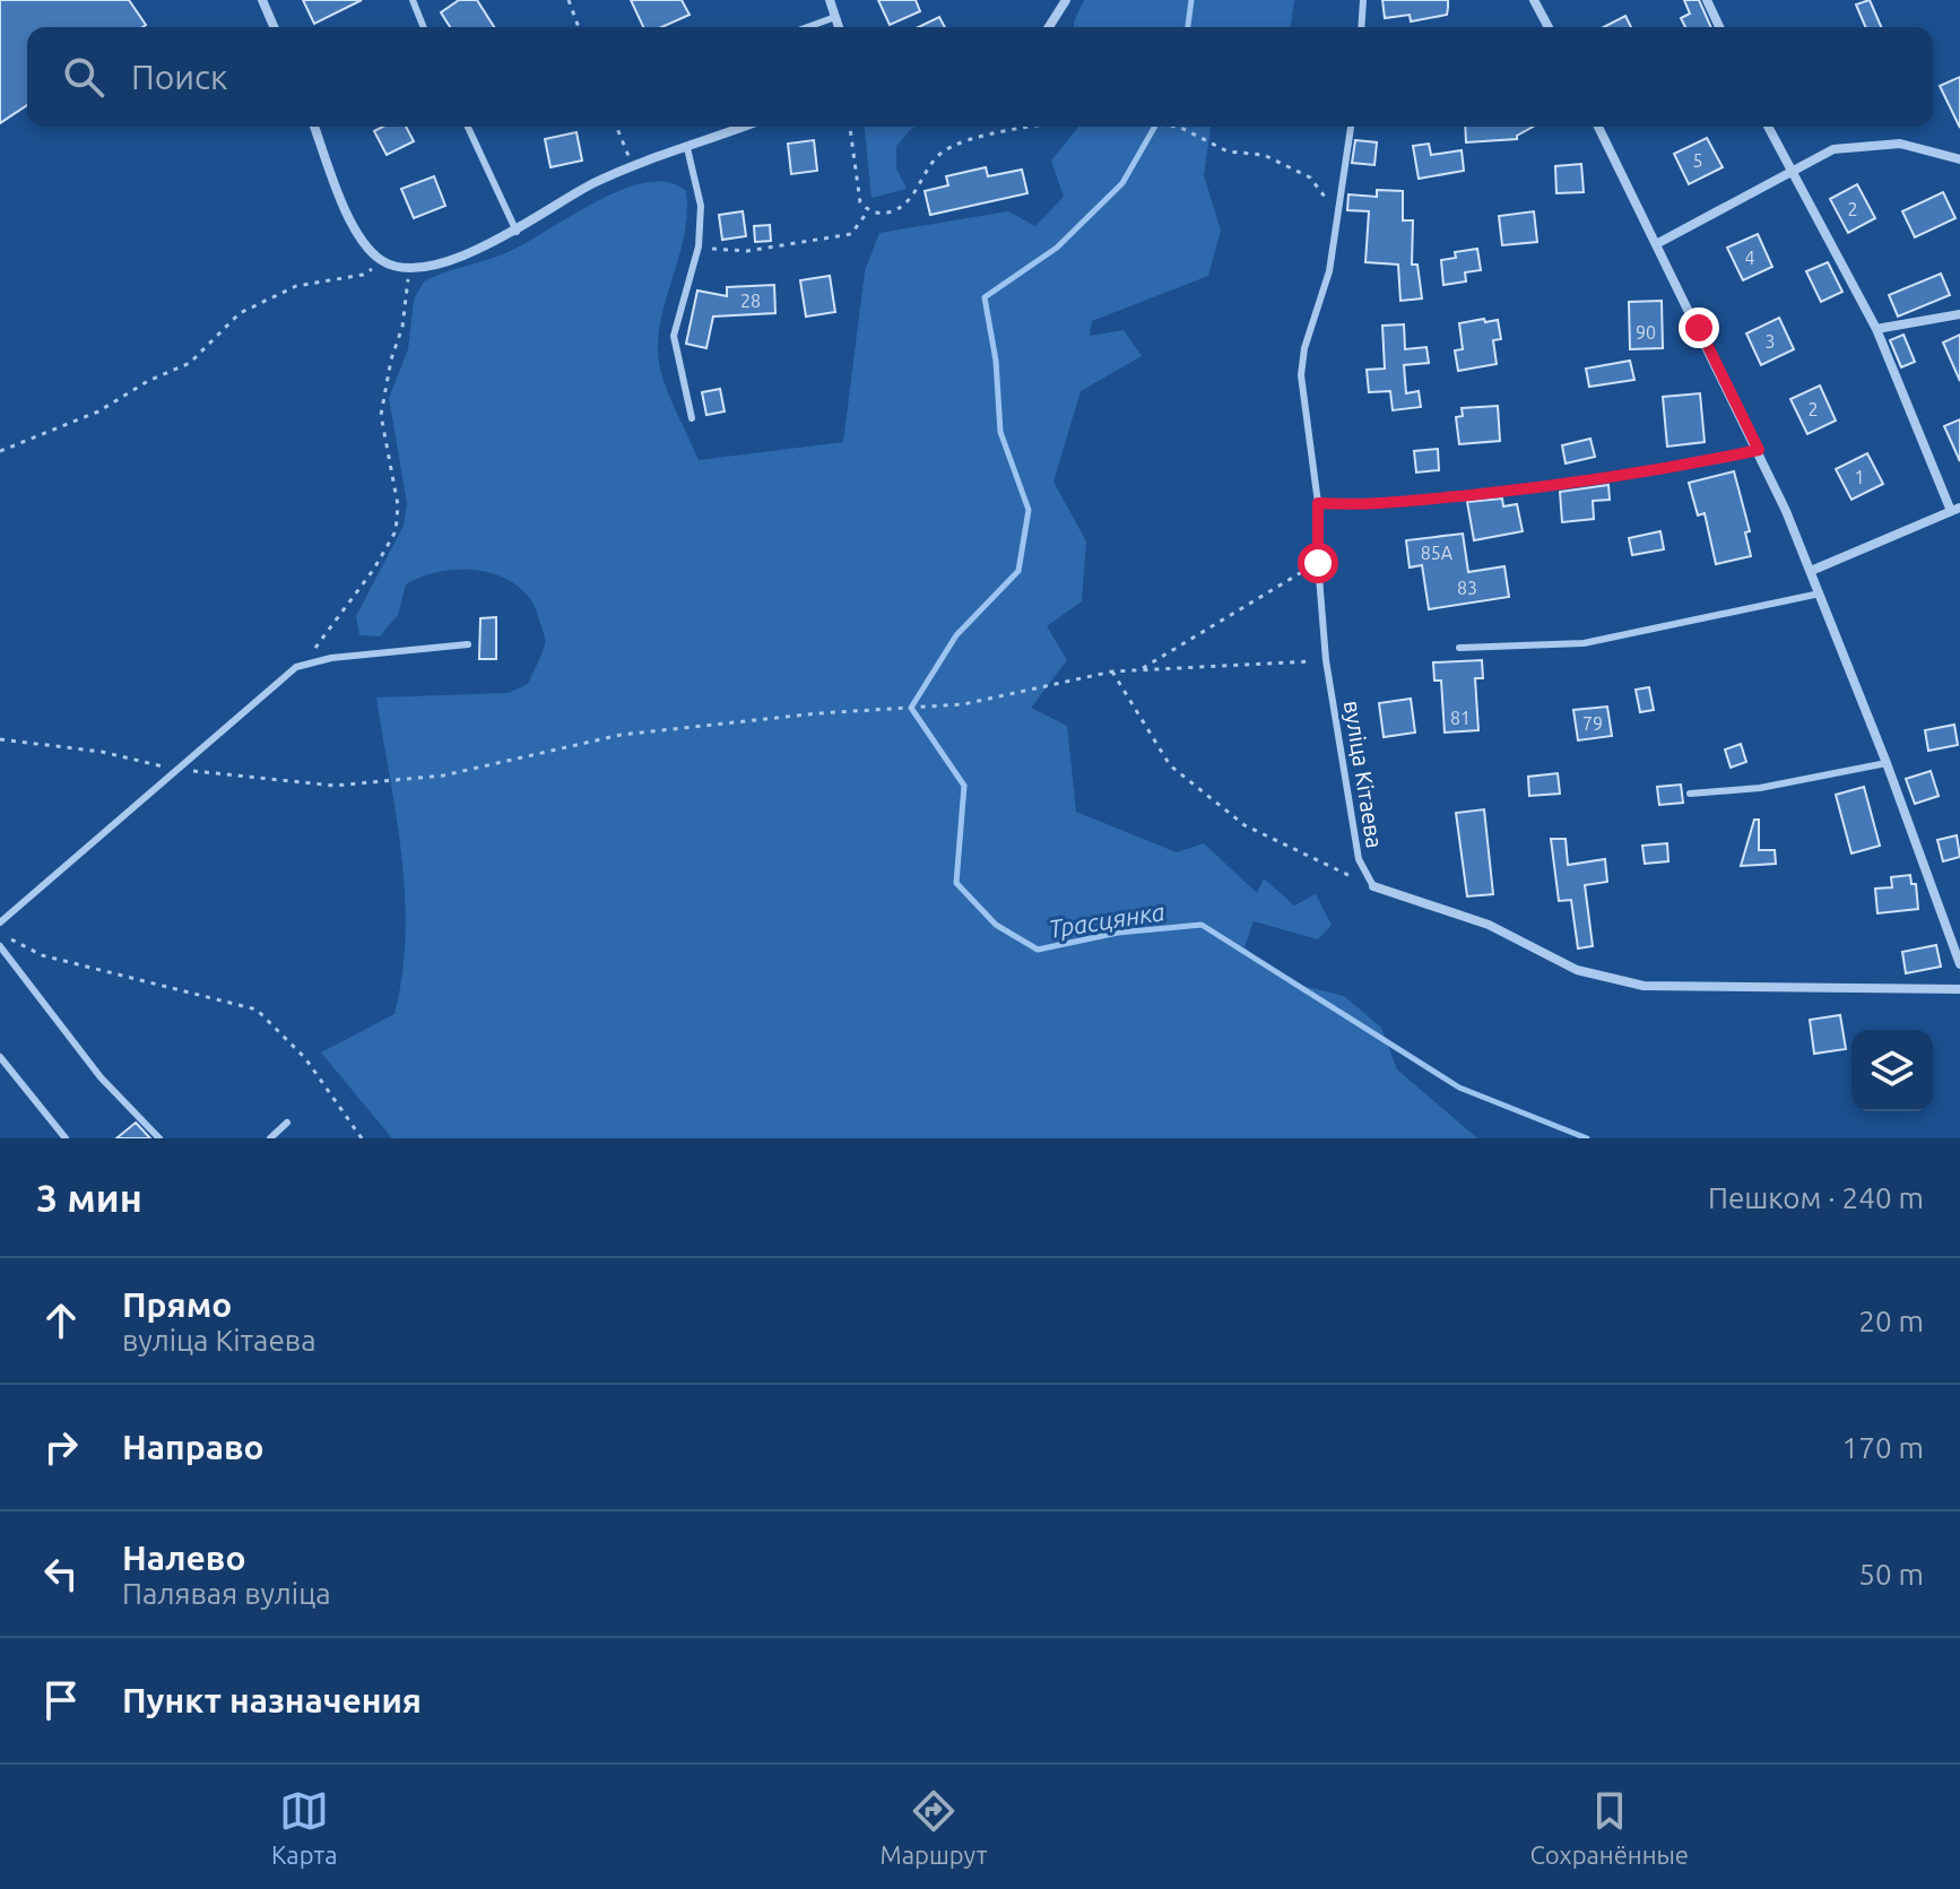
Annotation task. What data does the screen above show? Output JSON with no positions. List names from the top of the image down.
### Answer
{
  "streets": {
    "lane": ["вуліца Кітаева"]
  },
  "water": ["Трасцянка"],
  "house_numbers": [
    "5",
    "2",
    "4",
    "28",
    "90",
    "3",
    "2",
    "1",
    "85А",
    "83",
    "81",
    "79"
  ],
  "page": {
    "search": "Поиск",
    "heading": ["3 мин", "Пешком · 240 m"],
    "list": [
      ["Прямо", "вуліца Кітаева", "20 m"],
      ["Направо", "170 m"],
      ["Налево", "Палявая вуліца", "50 m"],
      "Пункт назначения"
    ],
    "nav": ["Карта", "Маршрут", "Сохранённые"]
  }
}
